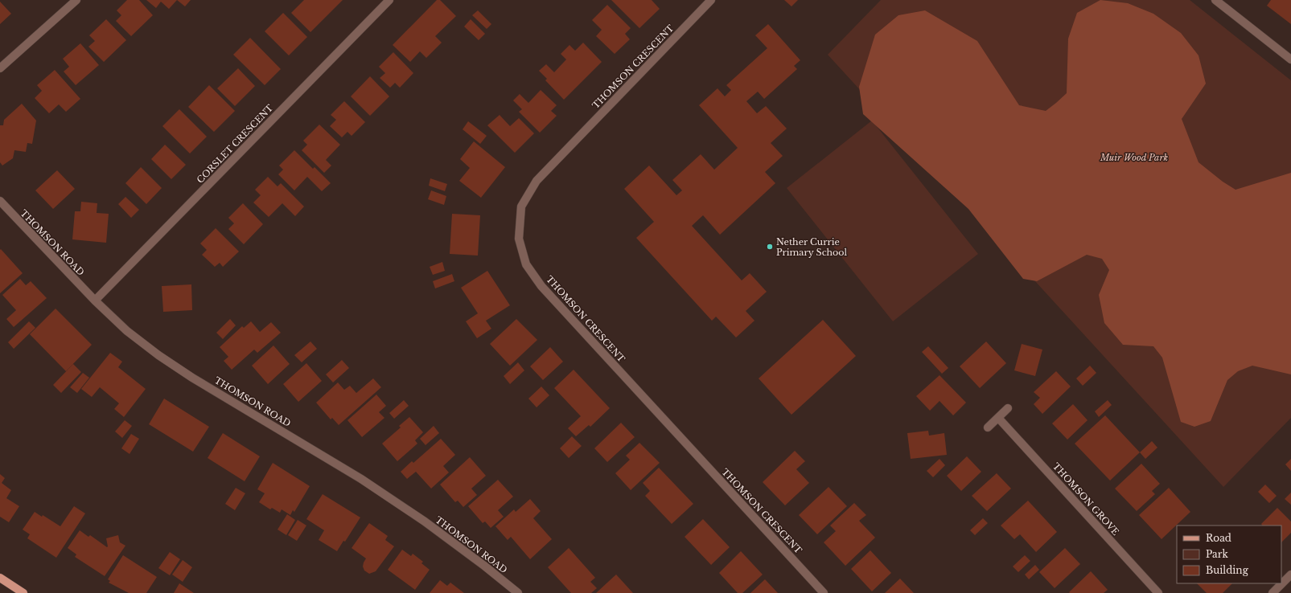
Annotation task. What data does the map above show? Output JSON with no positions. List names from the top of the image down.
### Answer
{
  "streets": {
    "street": [
      "THOMSON CRESCENT",
      "CORSLET CRESCENT",
      "THOMSON ROAD",
      "THOMSON GROVE"
    ]
  },
  "crossings": [
    ["CORSLET CRESCENT", "THOMSON ROAD"]
  ],
  "parks": ["Muir Wood Park"],
  "places": ["Nether Currie Primary School"],
  "legend": ["Road", "Park", "Building"]
}
